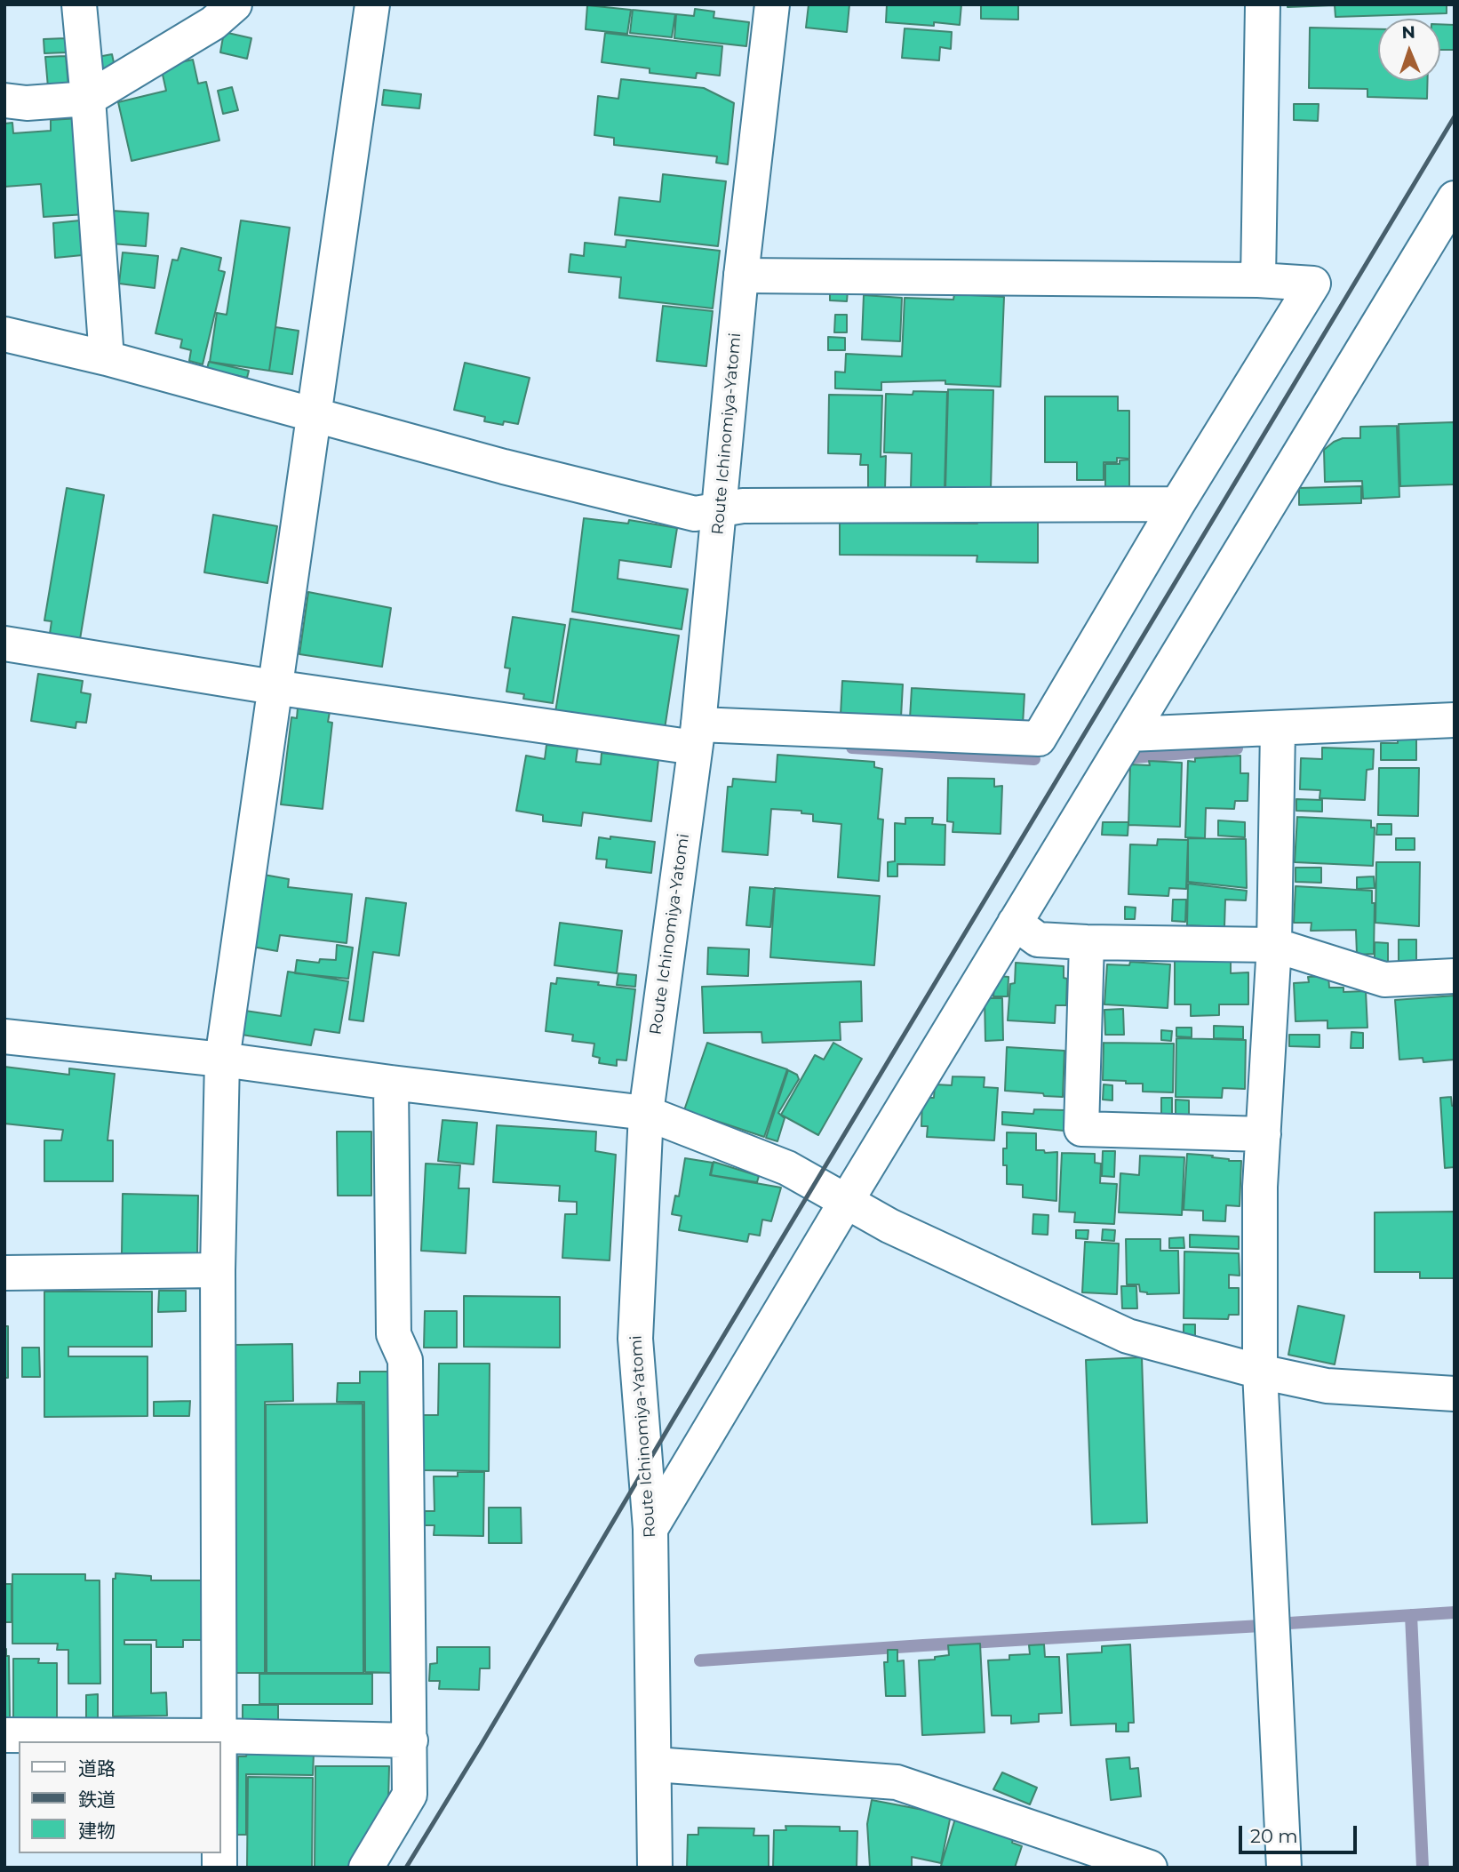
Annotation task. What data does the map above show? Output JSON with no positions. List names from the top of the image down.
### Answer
{
  "streets": {
    "street": ["Route Ichinomiya-Yatomi"]
  },
  "legend": ["道路", "鉄道", "建物"],
  "scale_bar": "20 m",
  "north": "top"
}
